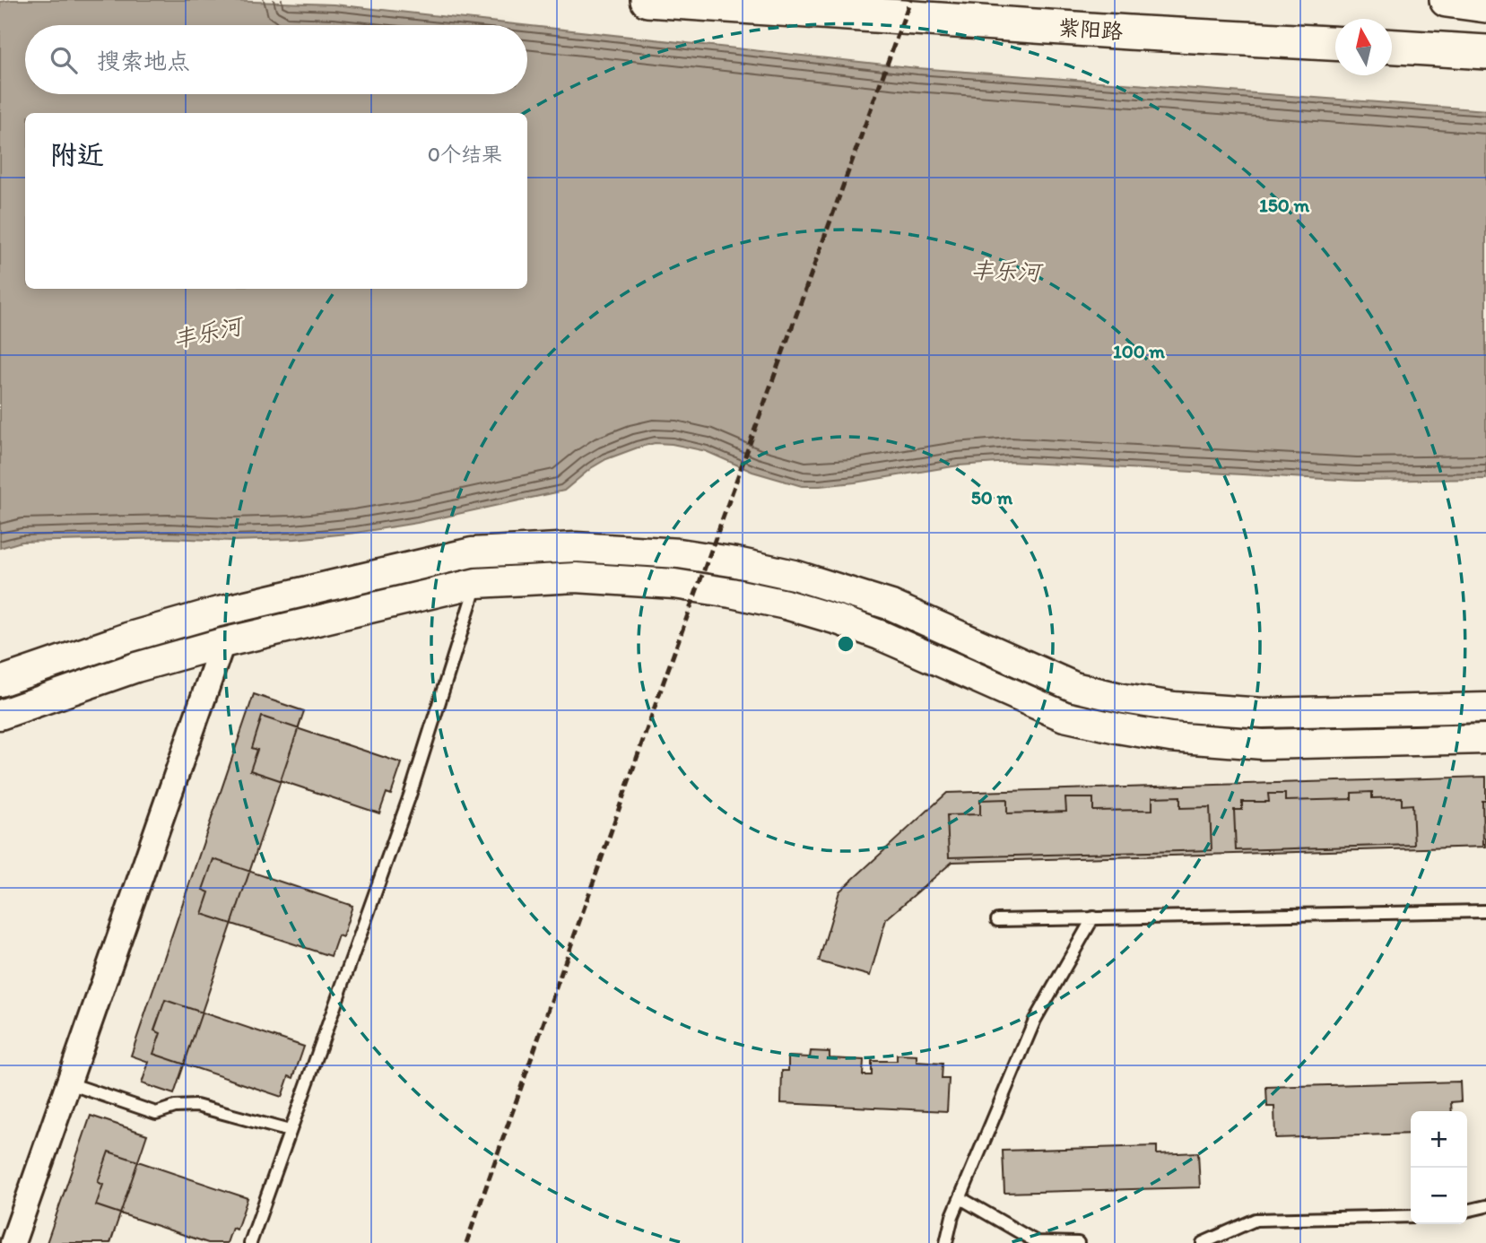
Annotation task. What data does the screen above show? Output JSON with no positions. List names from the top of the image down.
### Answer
{
  "streets": {
    "main road": ["紫阳路"]
  },
  "water": ["丰乐河"],
  "north": "top",
  "page": {
    "search": "搜索地点",
    "heading": ["附近", "0个结果"],
    "map_buttons": ["+", "−"]
  },
  "rings": ["150 m", "100 m", "50 m"]
}
